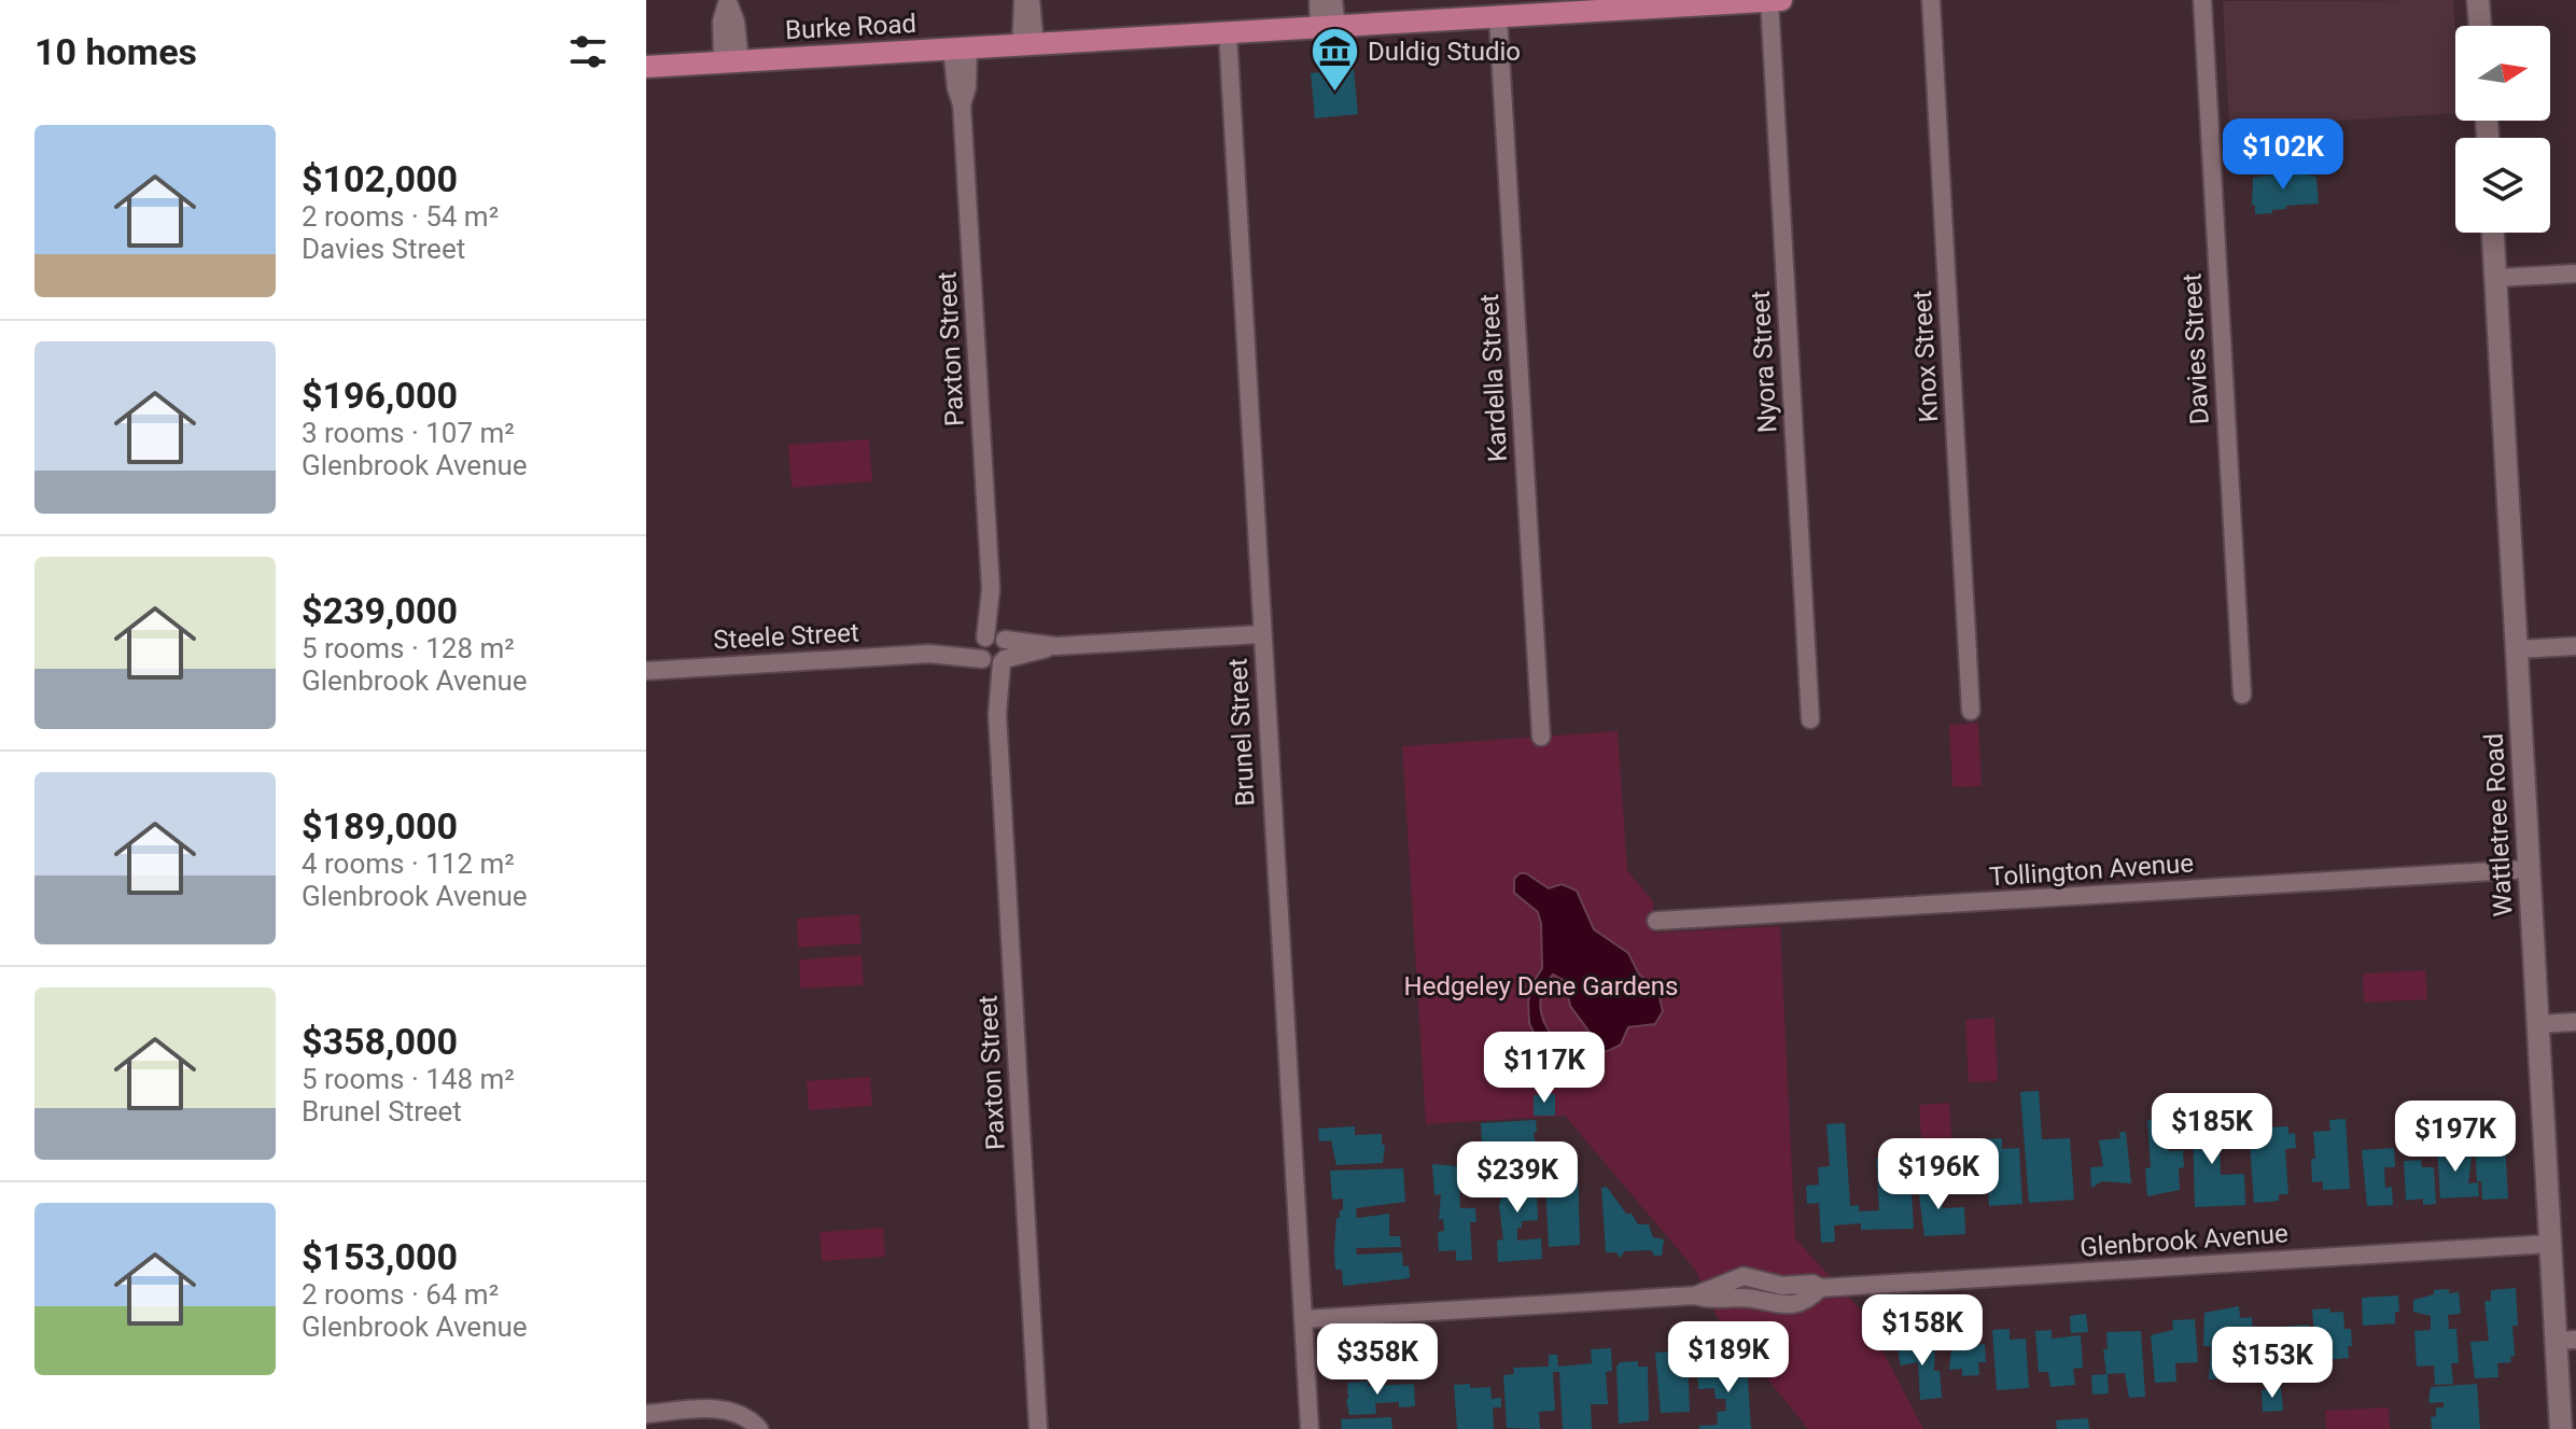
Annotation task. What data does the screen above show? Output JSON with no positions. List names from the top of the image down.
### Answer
{
  "streets": {
    "main road": ["Burke Road", "Wattletree Road"],
    "street": [
      "Paxton Street",
      "Davies Street",
      "Knox Street",
      "Nyora Street",
      "Kardella Street",
      "Steele Street",
      "Brunel Street",
      "Tollington Avenue",
      "Glenbrook Avenue"
    ]
  },
  "crossings": [
    ["Burke Road", "Paxton Street"],
    ["Burke Road", "Nyora Street"],
    ["Burke Road", "Kardella Street"],
    ["Burke Road", "Brunel Street"],
    ["Paxton Street", "Steele Street"],
    ["Steele Street", "Brunel Street"],
    ["Brunel Street", "Glenbrook Avenue"],
    ["Wattletree Road", "Tollington Avenue"],
    ["Wattletree Road", "Glenbrook Avenue"]
  ],
  "parks": ["Hedgeley Dene Gardens"],
  "places": {
    "museum": ["Duldig Studio"]
  },
  "north": "right",
  "page": {
    "heading": "10 homes",
    "list": [
      {
        "name": "$102,000",
        "note": "2 rooms · 54 m² · Davies Street"
      },
      {
        "name": "$196,000",
        "note": "3 rooms · 107 m² · Glenbrook Avenue"
      },
      {
        "name": "$239,000",
        "note": "5 rooms · 128 m² · Glenbrook Avenue"
      },
      {
        "name": "$189,000",
        "note": "4 rooms · 112 m² · Glenbrook Avenue"
      },
      {
        "name": "$358,000",
        "note": "5 rooms · 148 m² · Brunel Street"
      },
      {
        "name": "$153,000",
        "note": "2 rooms · 64 m² · Glenbrook Avenue"
      }
    ],
    "price": [
      "$102K",
      "$117K",
      "$185K",
      "$197K",
      "$196K",
      "$239K",
      "$158K",
      "$189K",
      "$358K",
      "$153K"
    ]
  }
}
